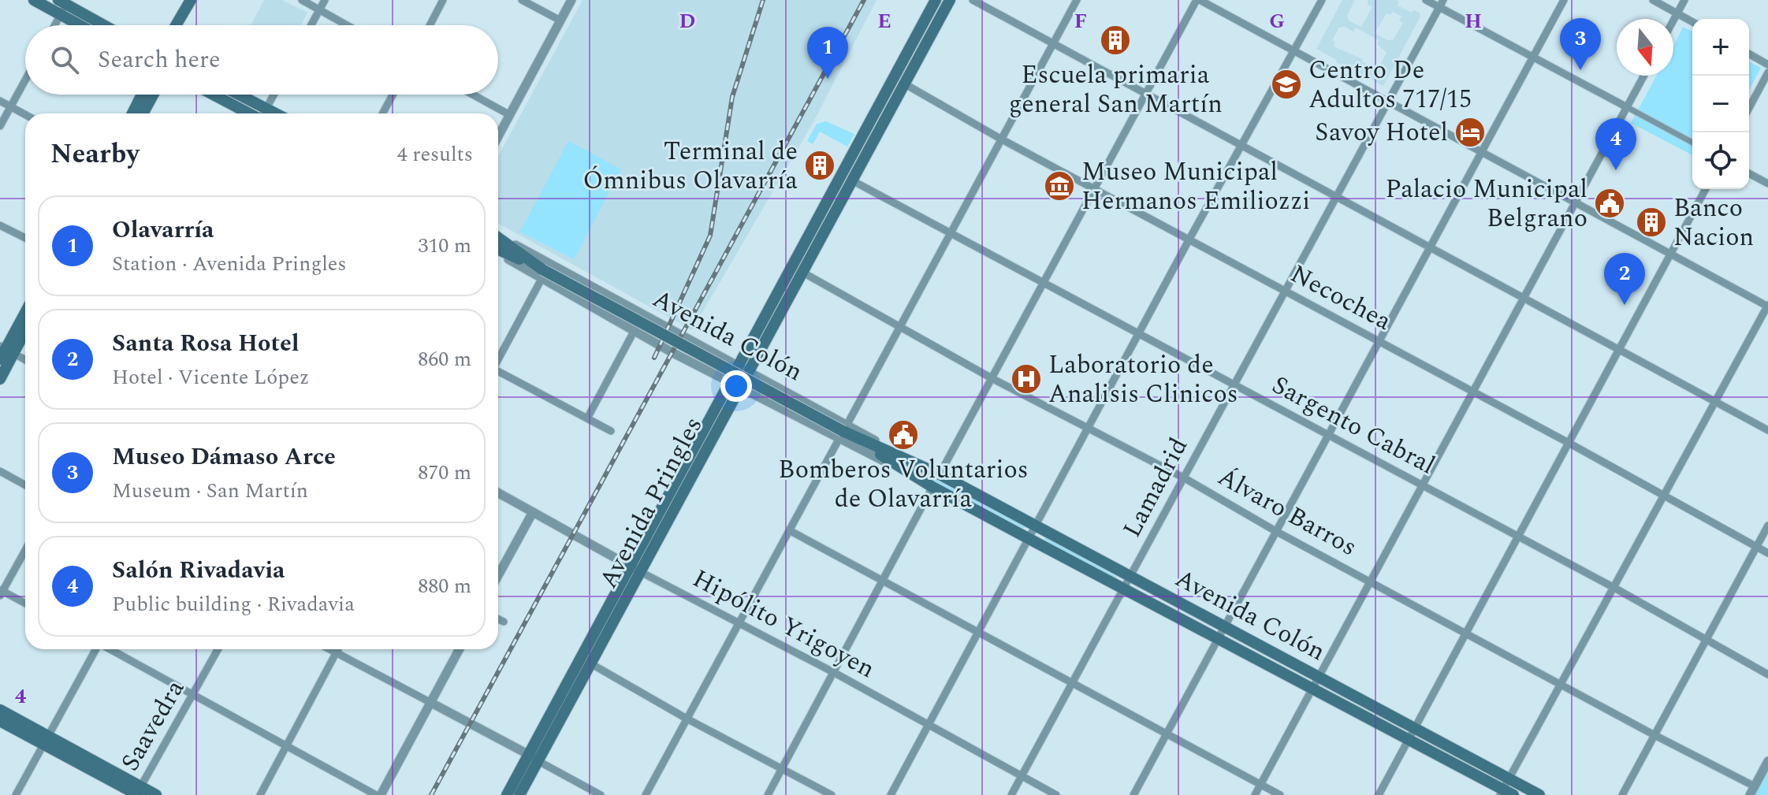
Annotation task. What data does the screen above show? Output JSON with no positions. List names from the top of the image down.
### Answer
{
  "streets": {
    "main road": ["Avenida Colón", "Avenida Pringles"],
    "street": [
      "Necochea",
      "Sargento Cabral",
      "Lamadrid",
      "Álvaro Barros",
      "Hipólito Yrigoyen",
      "Saavedra"
    ]
  },
  "crossings": [
    ["Necochea", "Lamadrid"],
    ["Necochea", "Avenida Pringles"],
    ["Avenida Colón", "Lamadrid"],
    ["Avenida Colón", "Avenida Pringles"],
    ["Sargento Cabral", "Lamadrid"],
    ["Sargento Cabral", "Avenida Pringles"],
    ["Lamadrid", "Álvaro Barros"],
    ["Lamadrid", "Hipólito Yrigoyen"],
    ["Avenida Pringles", "Álvaro Barros"],
    ["Avenida Pringles", "Hipólito Yrigoyen"]
  ],
  "places": {
    "building": ["Escuela primaria general San Martín", "Terminal de Ómnibus Olavarría", "Banco Nacion"],
    "school or university": ["Centro De Adultos 717/15"],
    "hotel": ["Savoy Hotel"],
    "museum": ["Museo Municipal Hermanos Emiliozzi"],
    "public building": ["Palacio Municipal Belgrano", "Bomberos Voluntarios de Olavarría"],
    "hospital": ["Laboratorio de Analisis Clinicos"]
  },
  "north": "bottom",
  "page": {
    "pins": [
      "3",
      "1",
      "4",
      "2"
    ],
    "map_buttons": ["+", "−"],
    "search": "Search here",
    "heading": ["Nearby", "4 results"],
    "list": [
      {
        "mark": "1",
        "name": "Olavarría",
        "note": "Station · Avenida Pringles",
        "value": "310 m"
      },
      {
        "mark": "2",
        "name": "Santa Rosa Hotel",
        "note": "Hotel · Vicente López",
        "value": "860 m"
      },
      {
        "mark": "3",
        "name": "Museo Dámaso Arce",
        "note": "Museum · San Martín",
        "value": "870 m"
      },
      {
        "mark": "4",
        "name": "Salón Rivadavia",
        "note": "Public building · Rivadavia",
        "value": "880 m"
      }
    ]
  },
  "grid": {
    "columns": [
      "D",
      "E",
      "F",
      "G",
      "H"
    ],
    "rows": ["4"]
  }
}
